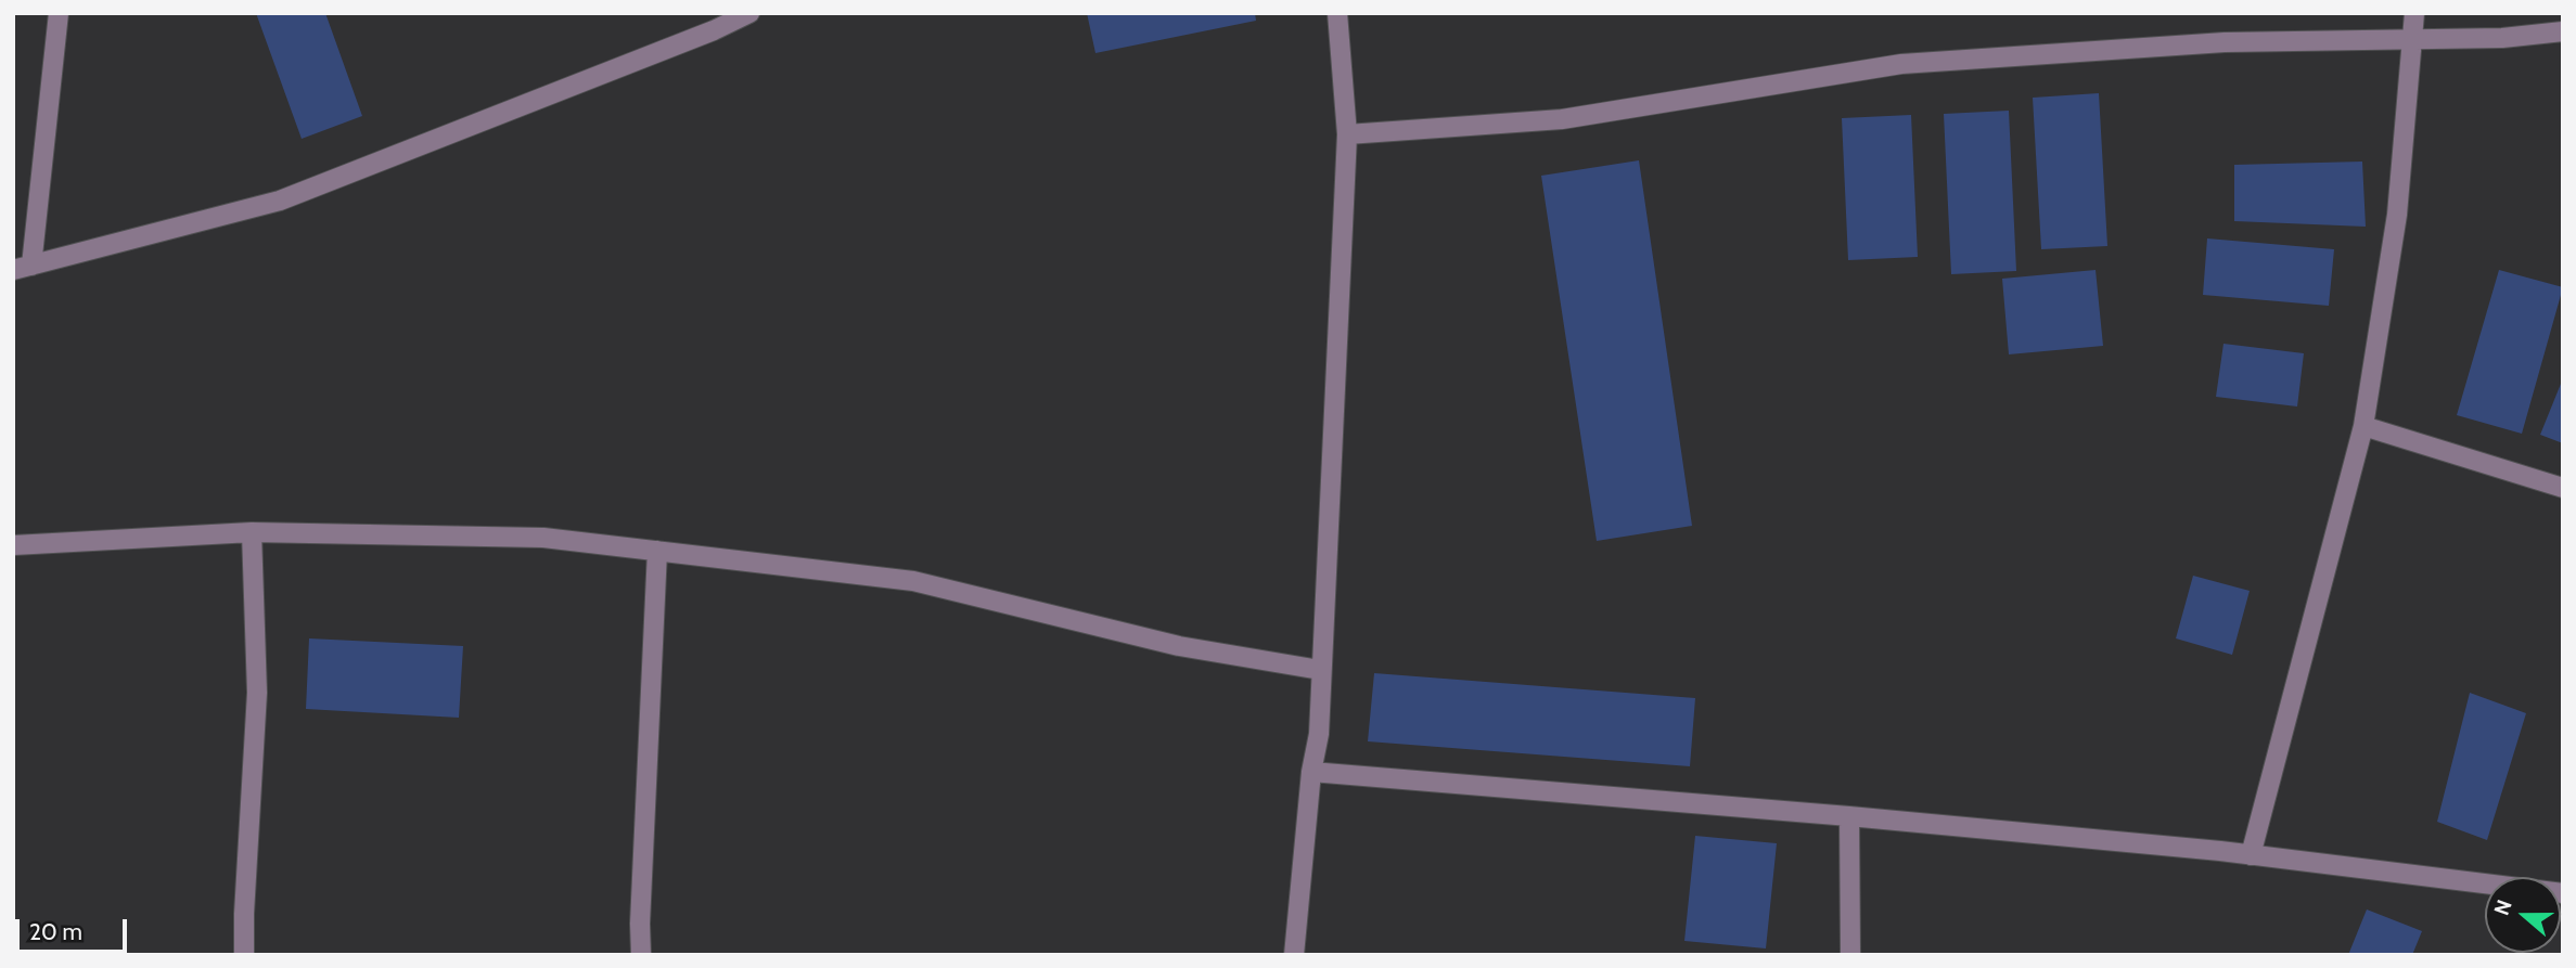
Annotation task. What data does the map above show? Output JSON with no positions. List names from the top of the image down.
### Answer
{
  "scale_bar": "20 m",
  "north": "left"
}
